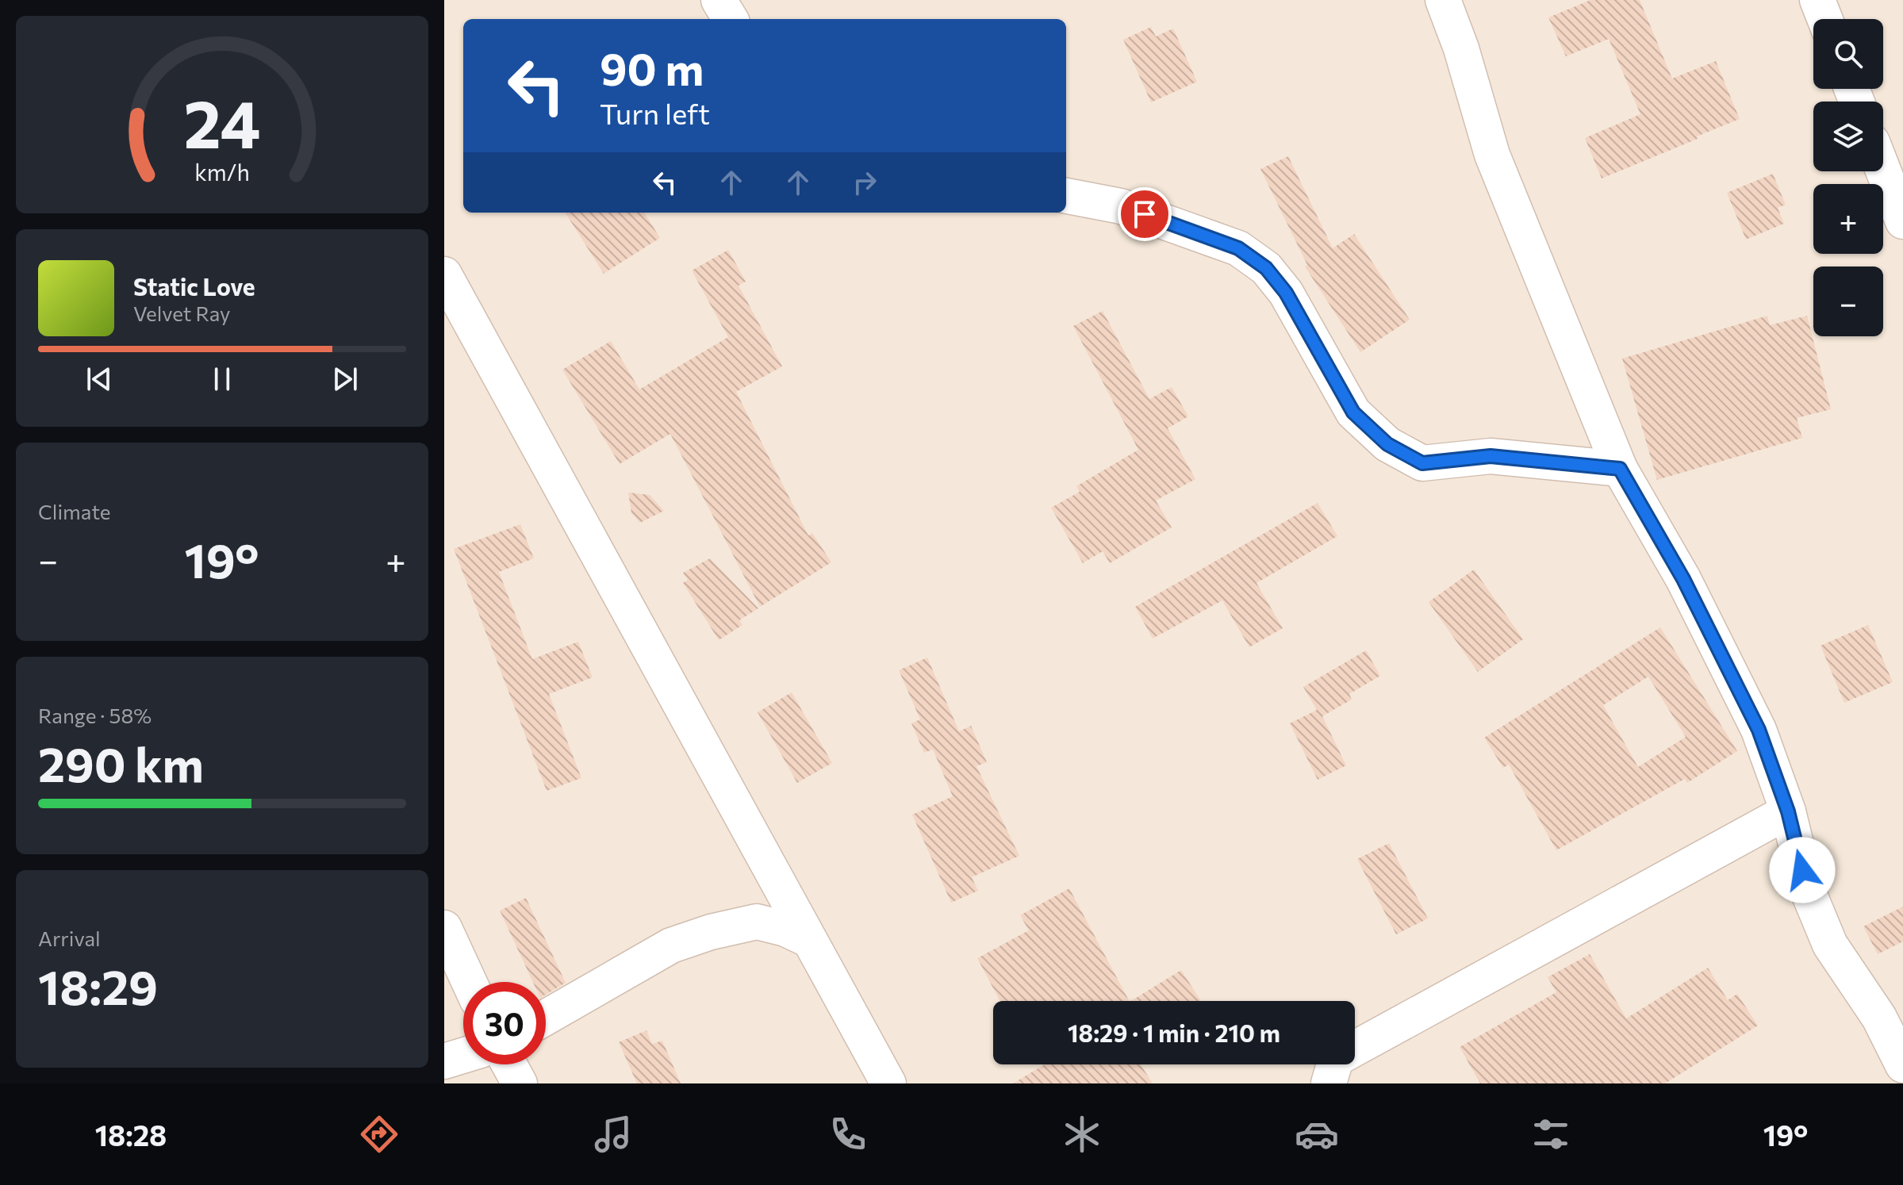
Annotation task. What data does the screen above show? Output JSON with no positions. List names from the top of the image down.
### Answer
{
  "page": {
    "map_buttons": ["+", "−"],
    "turn": ["90 m", "Turn left"],
    "song": ["Static Love", "Velvet Ray"],
    "tile": [
      "Climate",
      ["Range · 58%", "290 km"],
      ["Arrival", "18:29"]
    ],
    "heat": ["−", "19°", "+"],
    "limit": "30",
    "trip": "18:29 · 1 min · 210 m",
    "tabs": ["18:28", "19°"],
    "gauge": ["24", "km/h"]
  }
}
